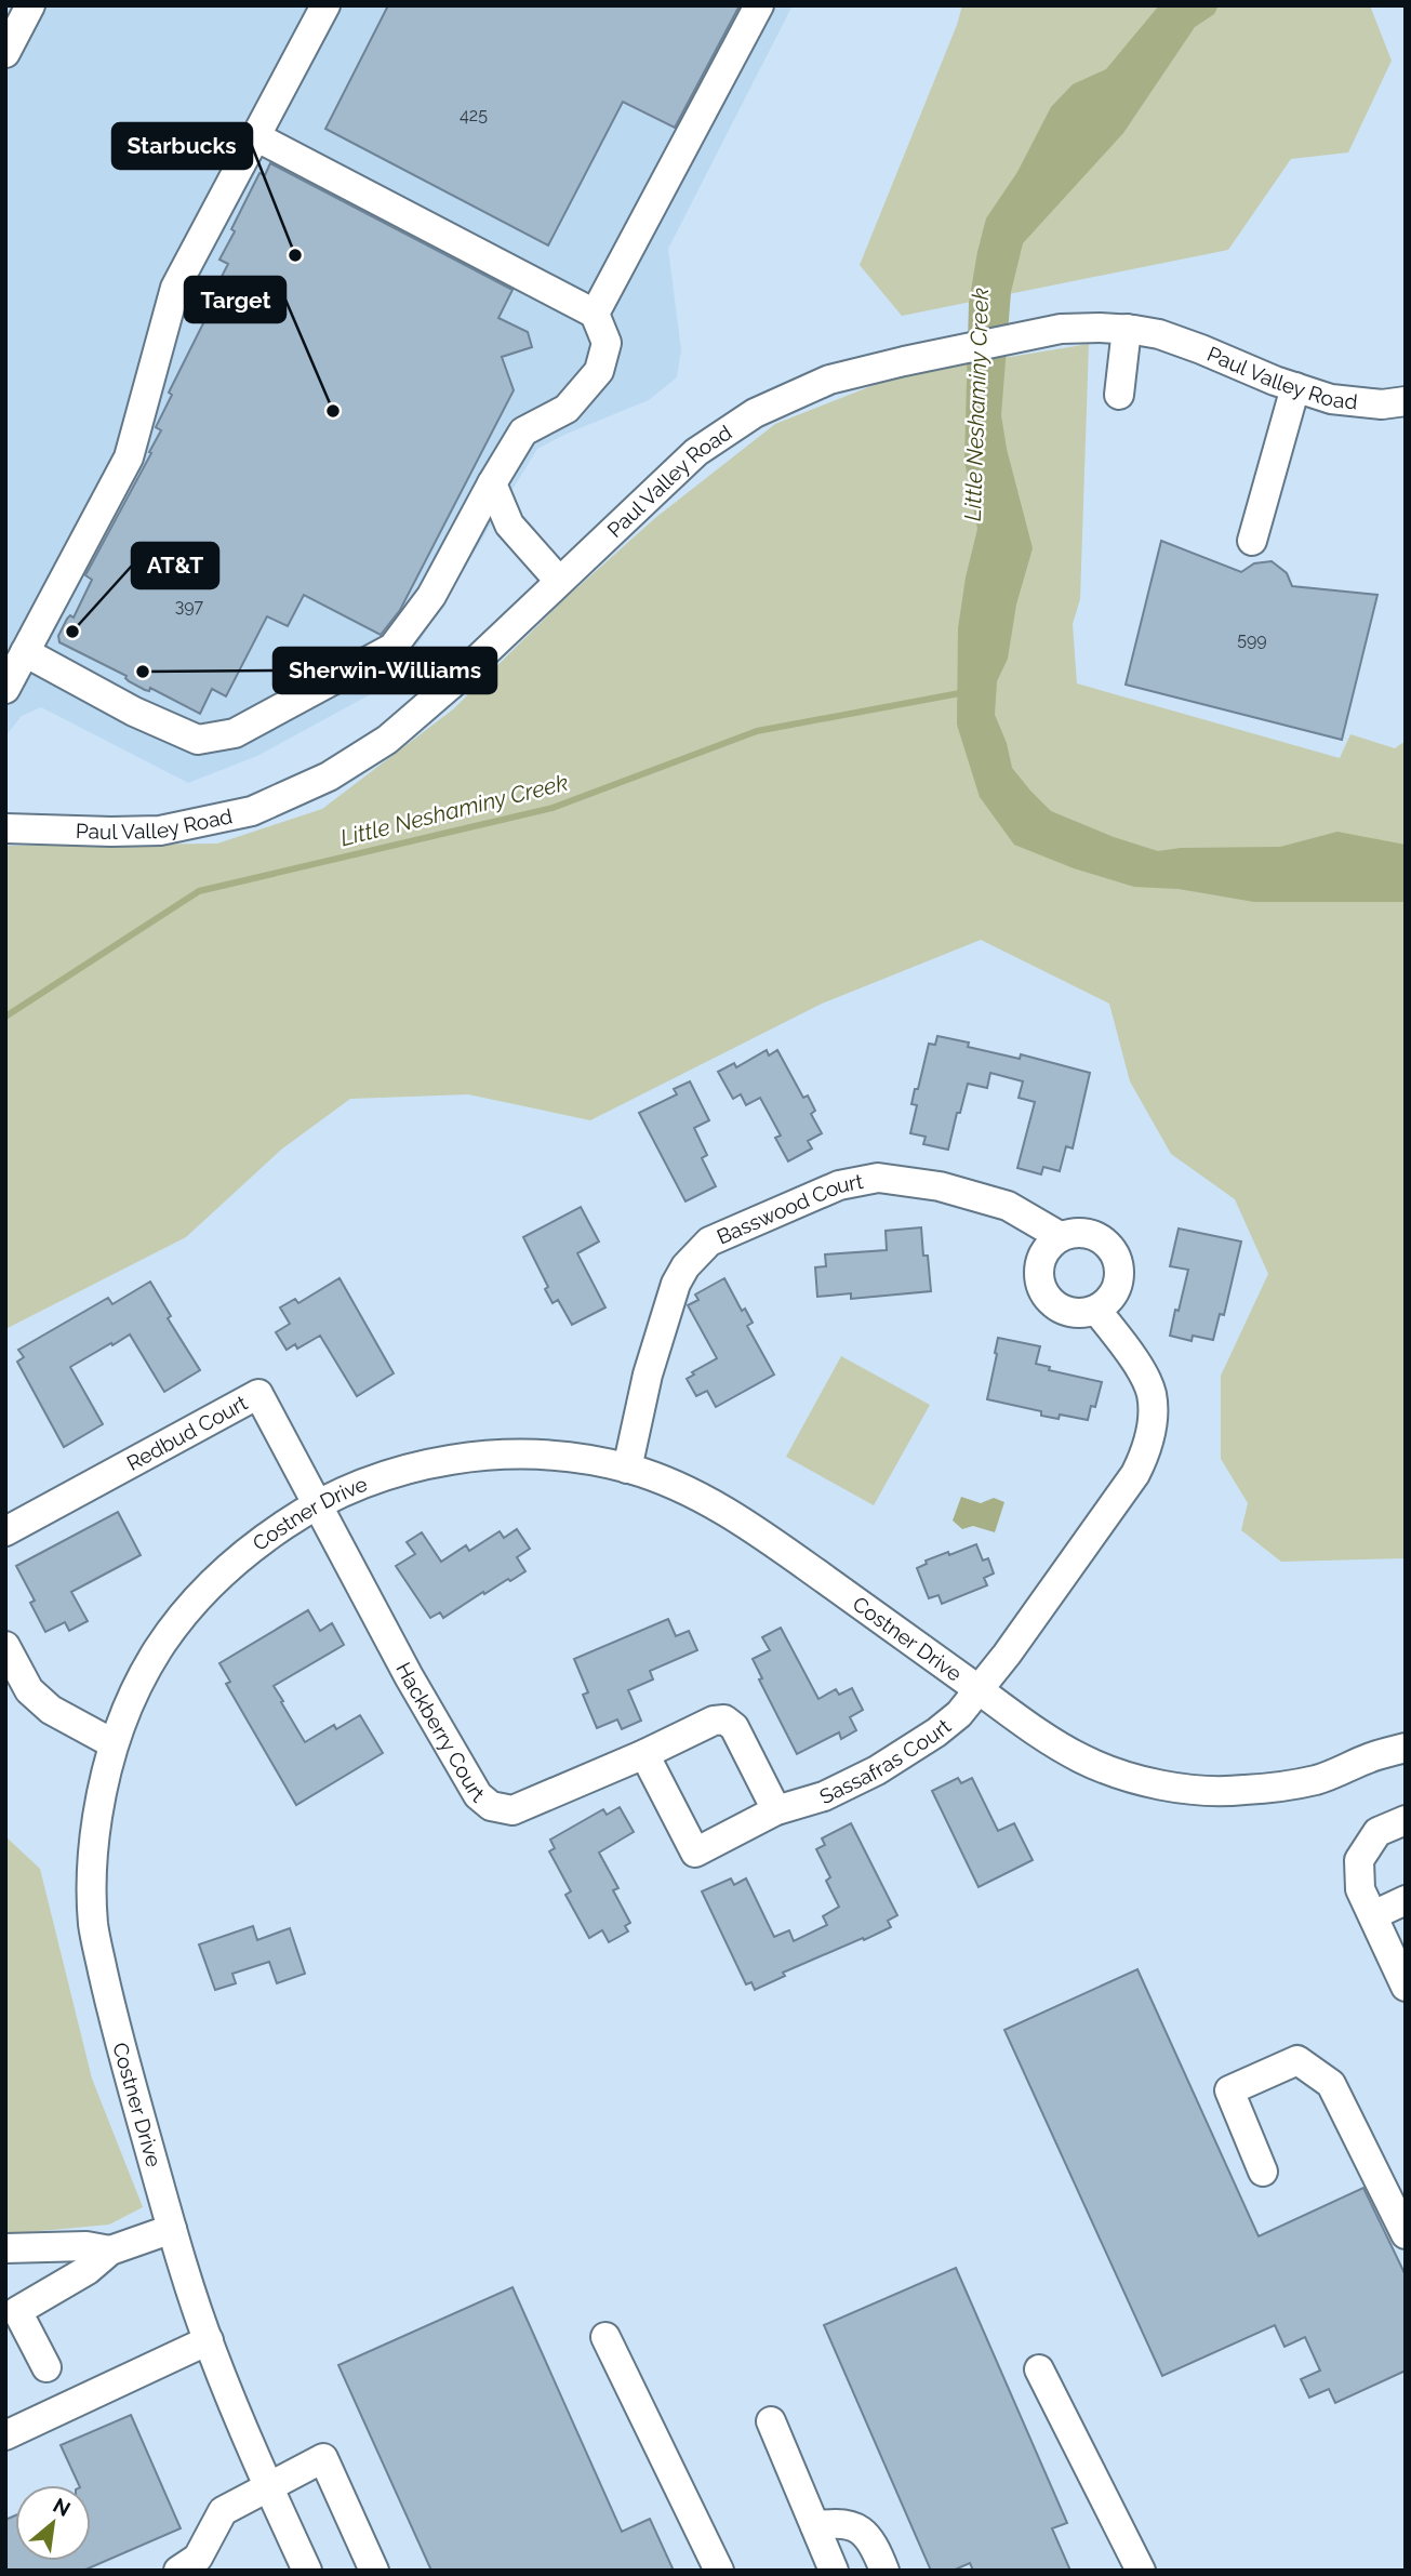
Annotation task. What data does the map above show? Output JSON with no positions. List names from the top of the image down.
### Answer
{
  "streets": {
    "street": [
      "Paul Valley Road",
      "Basswood Court",
      "Redbud Court",
      "Costner Drive",
      "Hackberry Court",
      "Sassafras Court"
    ]
  },
  "crossings": [
    ["Basswood Court", "Costner Drive"],
    ["Redbud Court", "Costner Drive"],
    ["Redbud Court", "Hackberry Court"],
    ["Costner Drive", "Hackberry Court"],
    ["Costner Drive", "Sassafras Court"],
    ["Hackberry Court", "Sassafras Court"]
  ],
  "water": ["Little Neshaminy Creek"],
  "places": [
    "Starbucks",
    "Target",
    "AT&T",
    "Sherwin-Williams"
  ],
  "house_numbers": ["425", "397", "599"],
  "north": "top right"
}
